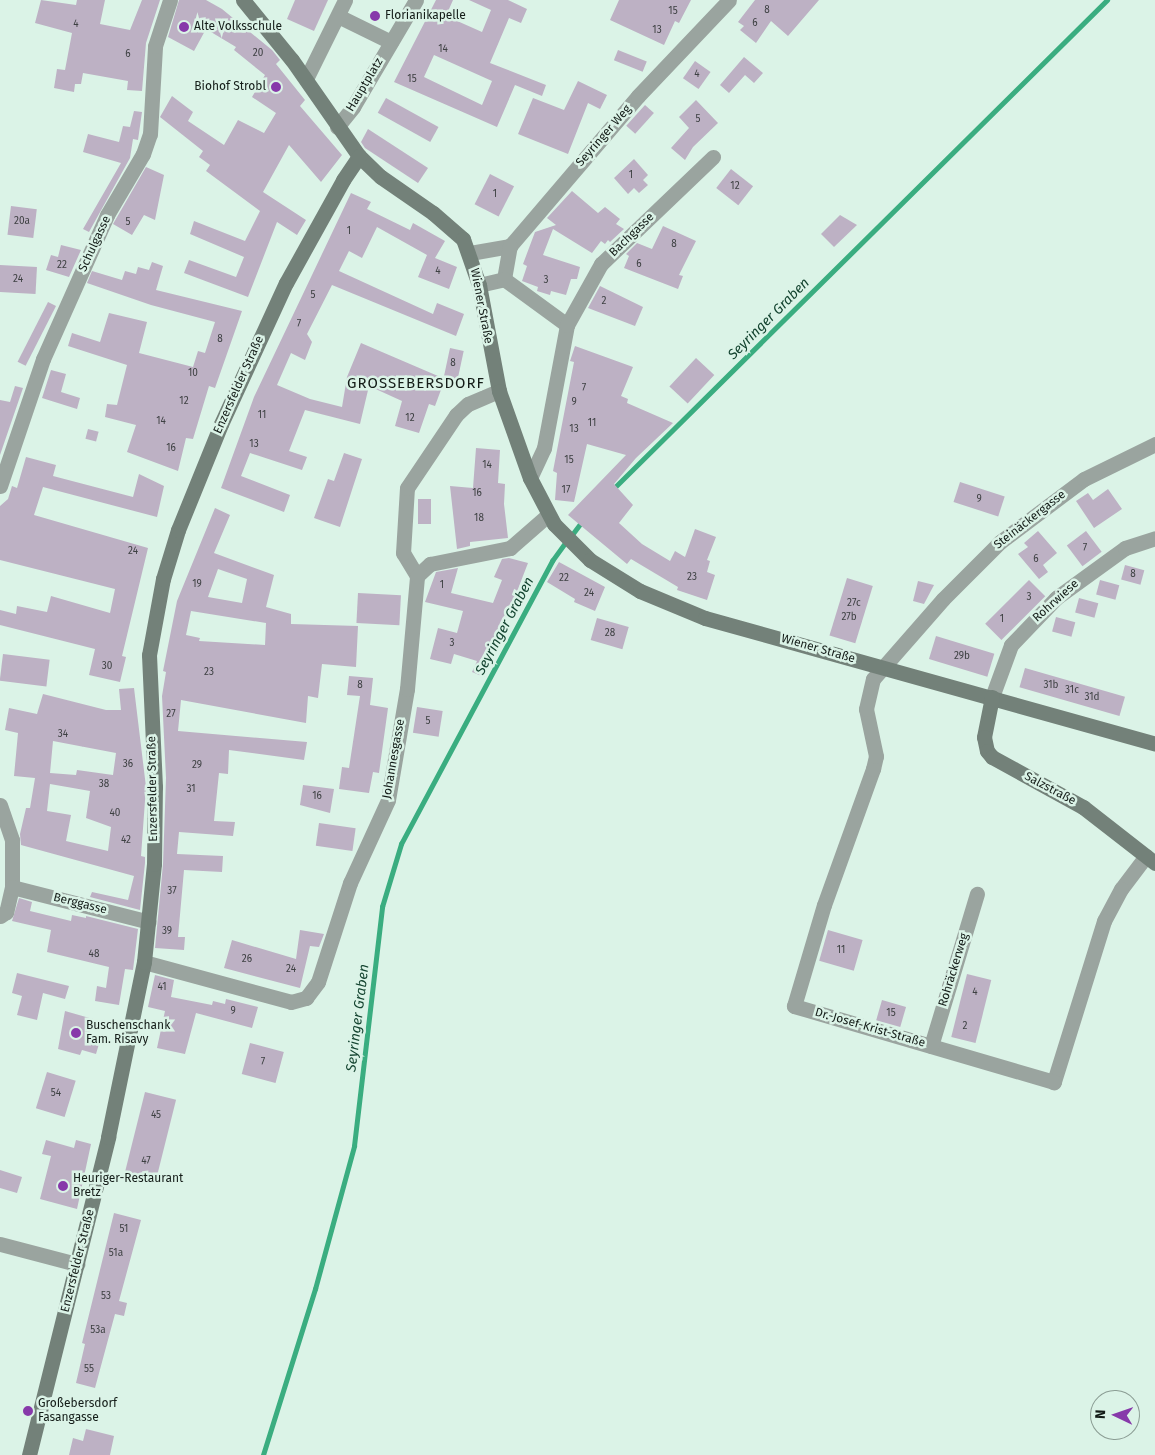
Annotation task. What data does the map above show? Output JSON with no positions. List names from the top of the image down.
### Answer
{
  "streets": {
    "street": [
      "Hauptplatz",
      "Seyringer Weg",
      "Bachgasse",
      "Schulgasse",
      "Wiener Straße",
      "Enzersfelder Straße",
      "Steinäckergasse",
      "Rohrwiese",
      "Johannesgasse",
      "Salzstraße",
      "Berggasse",
      "Rohräckerweg",
      "Dr.-Josef-Krist-Straße"
    ]
  },
  "crossings": [
    ["Hauptplatz", "Wiener Straße"],
    ["Wiener Straße", "Enzersfelder Straße"],
    ["Wiener Straße", "Steinäckergasse"],
    ["Wiener Straße", "Rohrwiese"],
    ["Wiener Straße", "Salzstraße"],
    ["Wiener Straße", "Dr.-Josef-Krist-Straße"],
    ["Enzersfelder Straße", "Johannesgasse"],
    ["Enzersfelder Straße", "Berggasse"],
    ["Steinäckergasse", "Dr.-Josef-Krist-Straße"],
    ["Rohrwiese", "Salzstraße"],
    ["Salzstraße", "Dr.-Josef-Krist-Straße"],
    ["Rohräckerweg", "Dr.-Josef-Krist-Straße"]
  ],
  "districts": ["GROSSEBERSDORF"],
  "water": ["Seyringer Graben"],
  "places": [
    "Florianikapelle",
    "Alte Volksschule",
    "Biohof Strobl",
    "Buschenschank Fam. Risavy",
    "Heuriger-Restaurant Bretz",
    "Großebersdorf Fasangasse"
  ],
  "house_numbers": [
    "8",
    "15",
    "6",
    "4",
    "13",
    "14",
    "20",
    "6",
    "4",
    "15",
    "5",
    "1",
    "12",
    "1",
    "20a",
    "5",
    "1",
    "8",
    "6",
    "22",
    "4",
    "24",
    "3",
    "5",
    "2",
    "7",
    "8",
    "8",
    "10",
    "7",
    "12",
    "9",
    "11",
    "12",
    "14",
    "11",
    "13",
    "13",
    "16",
    "15",
    "14",
    "17",
    "16",
    "9",
    "18",
    "7",
    "24",
    "6",
    "8",
    "23",
    "22",
    "19",
    "1",
    "24",
    "3",
    "27c",
    "27b",
    "1",
    "28",
    "3",
    "29b",
    "30",
    "23",
    "8",
    "31b",
    "31c",
    "31d",
    "27",
    "5",
    "34",
    "36",
    "29",
    "38",
    "31",
    "16",
    "40",
    "42",
    "37",
    "39",
    "11",
    "48",
    "26",
    "24",
    "41",
    "4",
    "9",
    "15",
    "2",
    "7",
    "54",
    "45",
    "47",
    "51",
    "51a",
    "53",
    "53a",
    "55"
  ],
  "north": "left"
}
